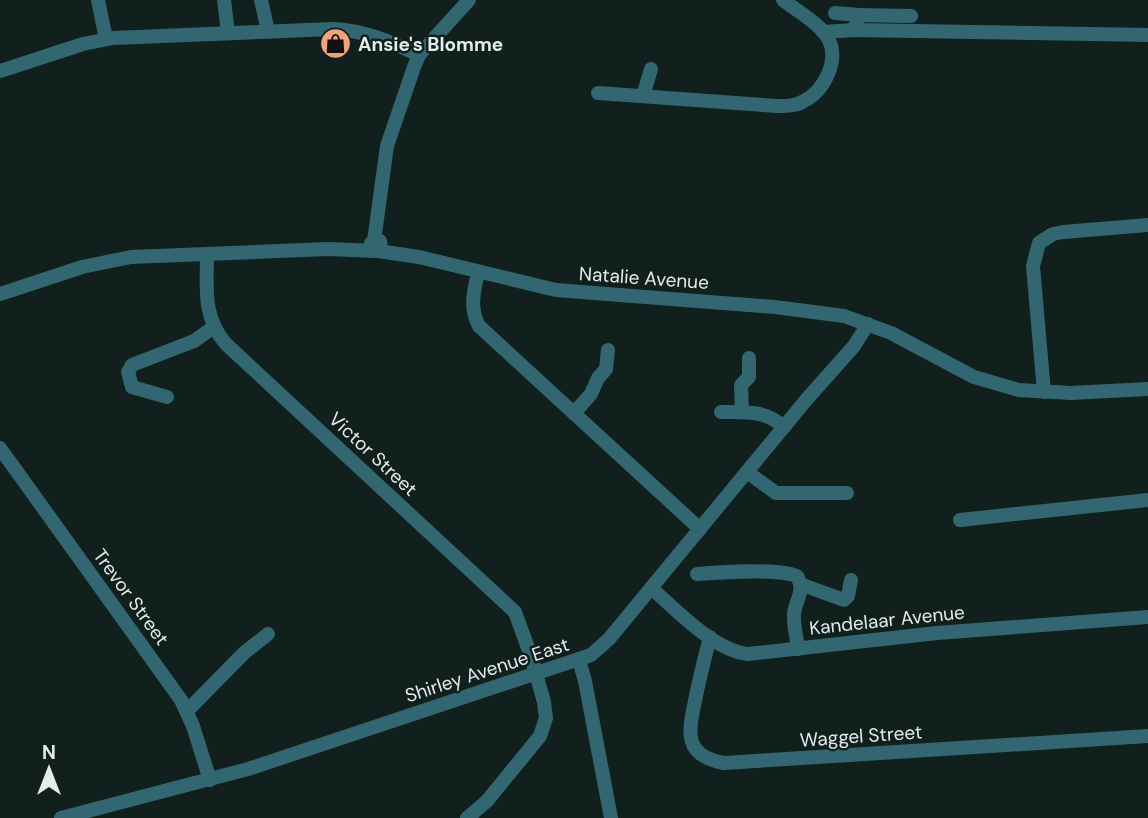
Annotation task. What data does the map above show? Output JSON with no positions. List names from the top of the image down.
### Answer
{
  "streets": {
    "street": [
      "Natalie Avenue",
      "Victor Street",
      "Trevor Street",
      "Kandelaar Avenue",
      "Shirley Avenue East",
      "Waggel Street"
    ]
  },
  "crossings": [
    ["Natalie Avenue", "Shirley Avenue East"],
    ["Victor Street", "Shirley Avenue East"],
    ["Trevor Street", "Shirley Avenue East"],
    ["Kandelaar Avenue", "Shirley Avenue East"],
    ["Kandelaar Avenue", "Waggel Street"]
  ],
  "places": {
    "shop": ["Ansie's Blomme"]
  },
  "north": "top"
}
